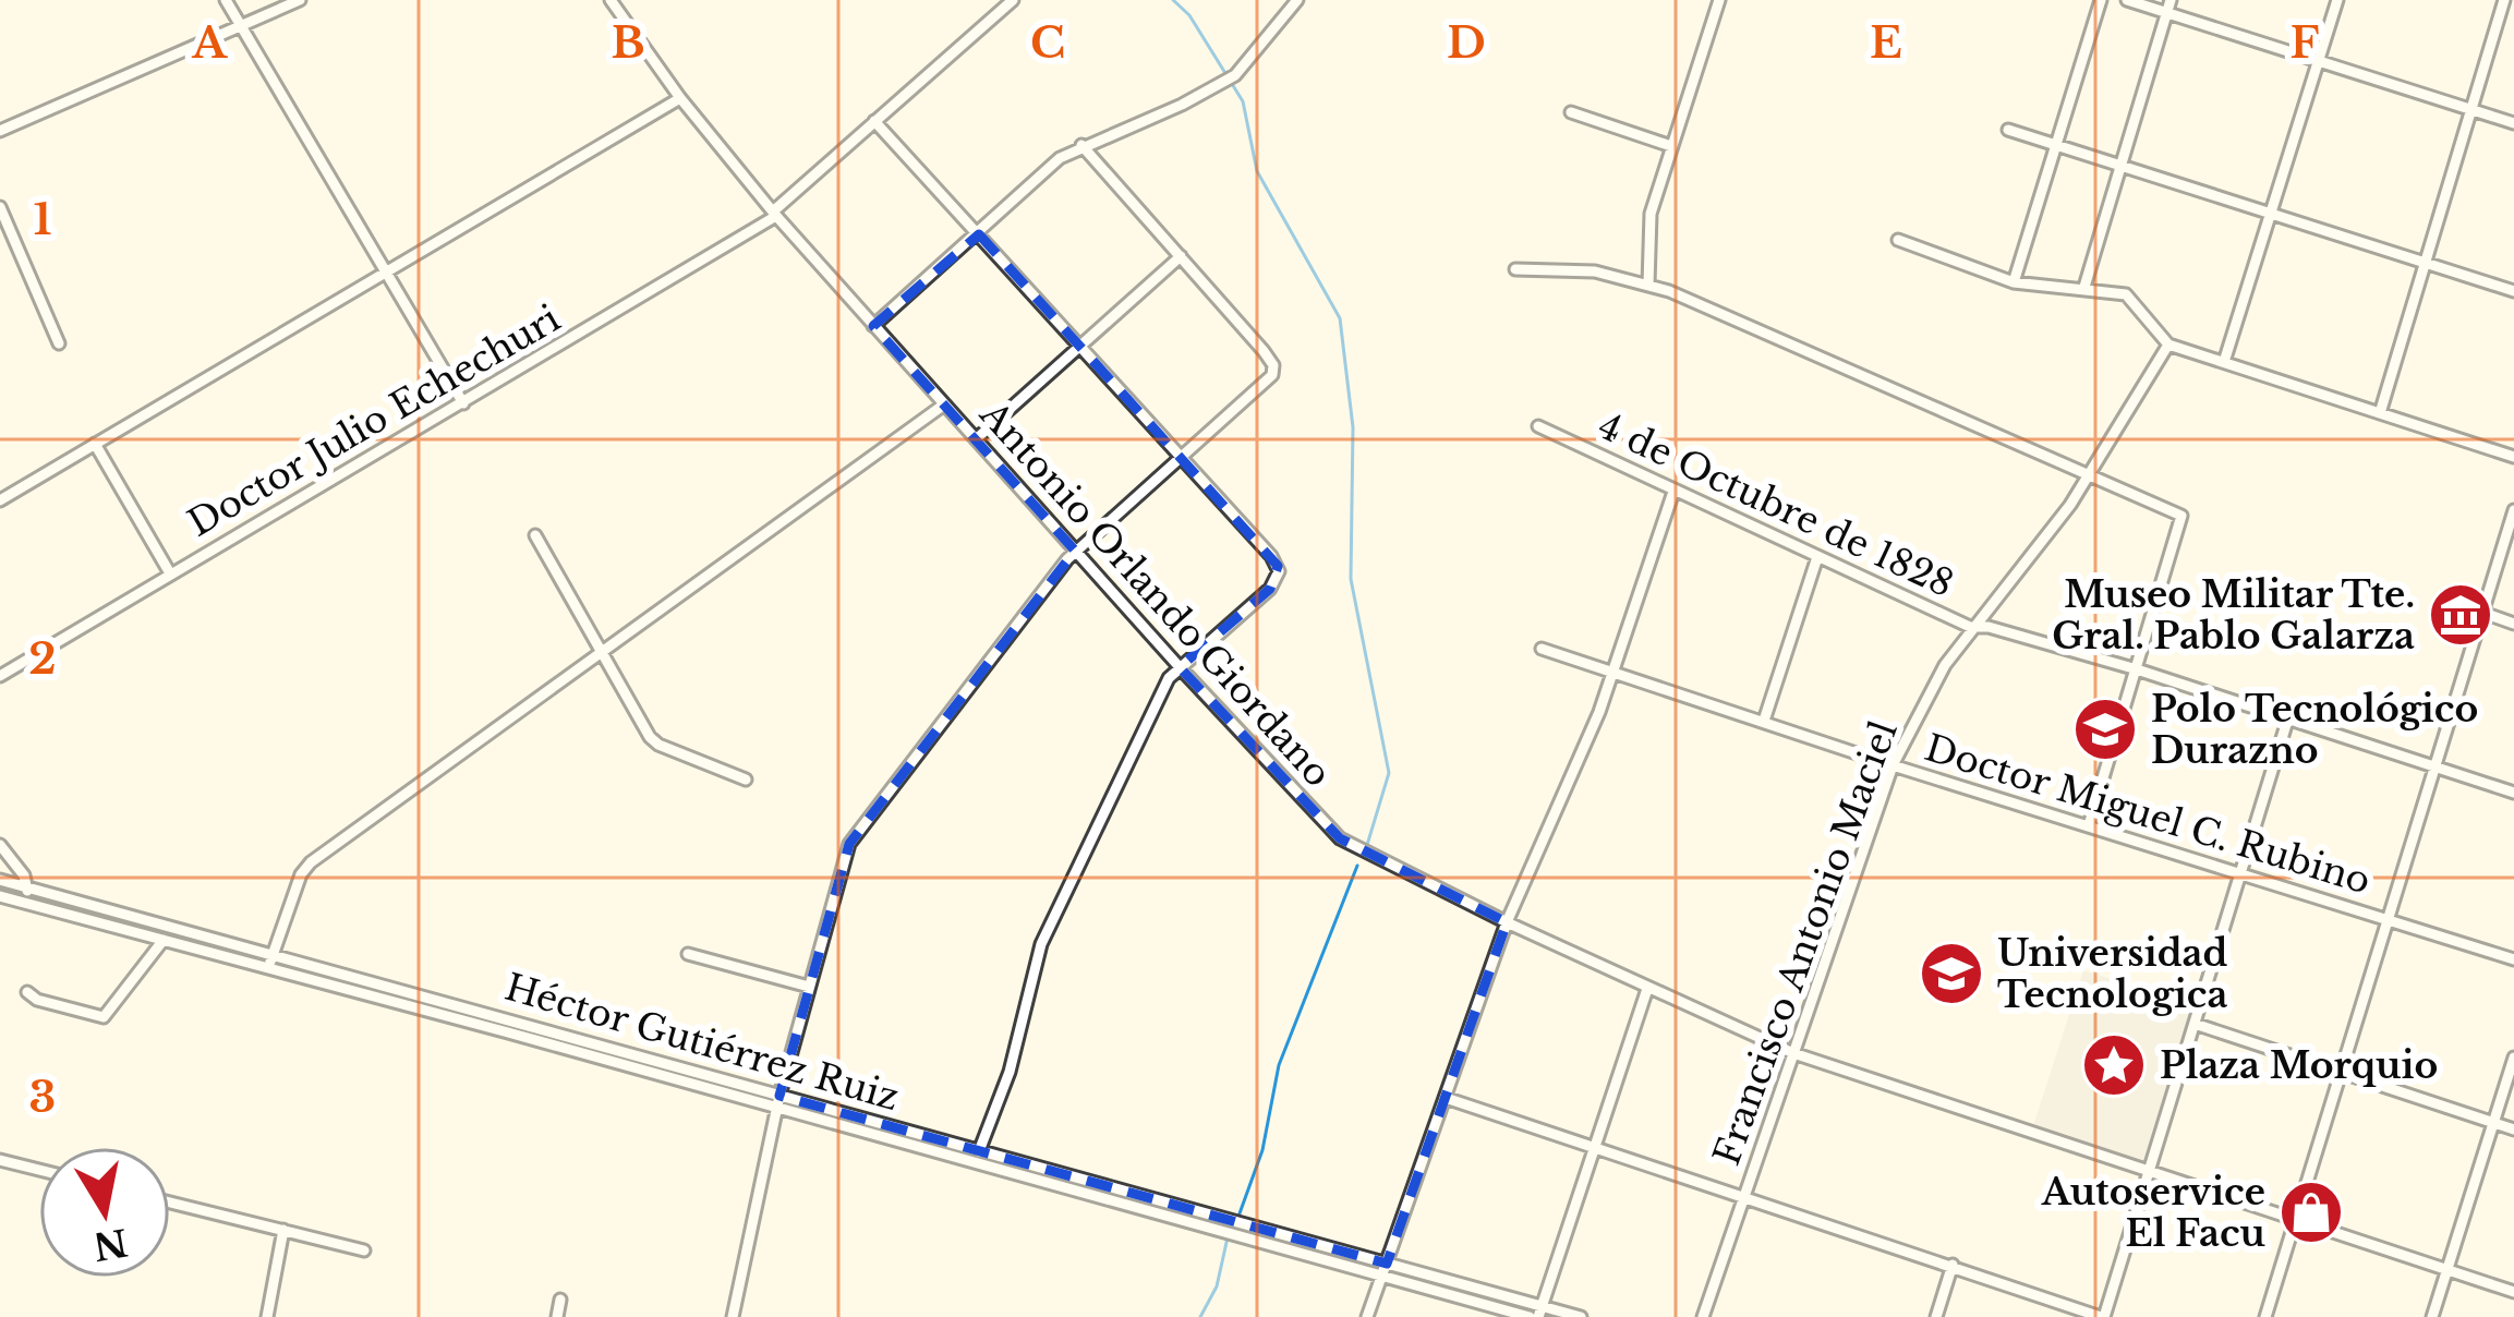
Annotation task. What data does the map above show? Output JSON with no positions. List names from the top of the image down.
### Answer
{
  "streets": {
    "street": [
      "Doctor Julio Echechuri",
      "4 de Octubre de 1828",
      "Antonio Orlando Giordano",
      "Doctor Miguel C. Rubino",
      "Francisco Antonio Maciel",
      "Héctor Gutiérrez Ruiz"
    ]
  },
  "crossings": [
    ["Doctor Julio Echechuri", "Antonio Orlando Giordano"],
    ["4 de Octubre de 1828", "Francisco Antonio Maciel"],
    ["Antonio Orlando Giordano", "Francisco Antonio Maciel"],
    ["Doctor Miguel C. Rubino", "Francisco Antonio Maciel"]
  ],
  "places": {
    "museum": ["Museo Militar Tte. Gral. Pablo Galarza"],
    "school or university": ["Polo Tecnológico Durazno", "Universidad Tecnologica"],
    "place": ["Plaza Morquio"],
    "shop": ["Autoservice El Facu"]
  },
  "north": "bottom",
  "grid": {
    "columns": [
      "A",
      "B",
      "C",
      "D",
      "E",
      "F"
    ],
    "rows": ["1", "2", "3"]
  }
}
